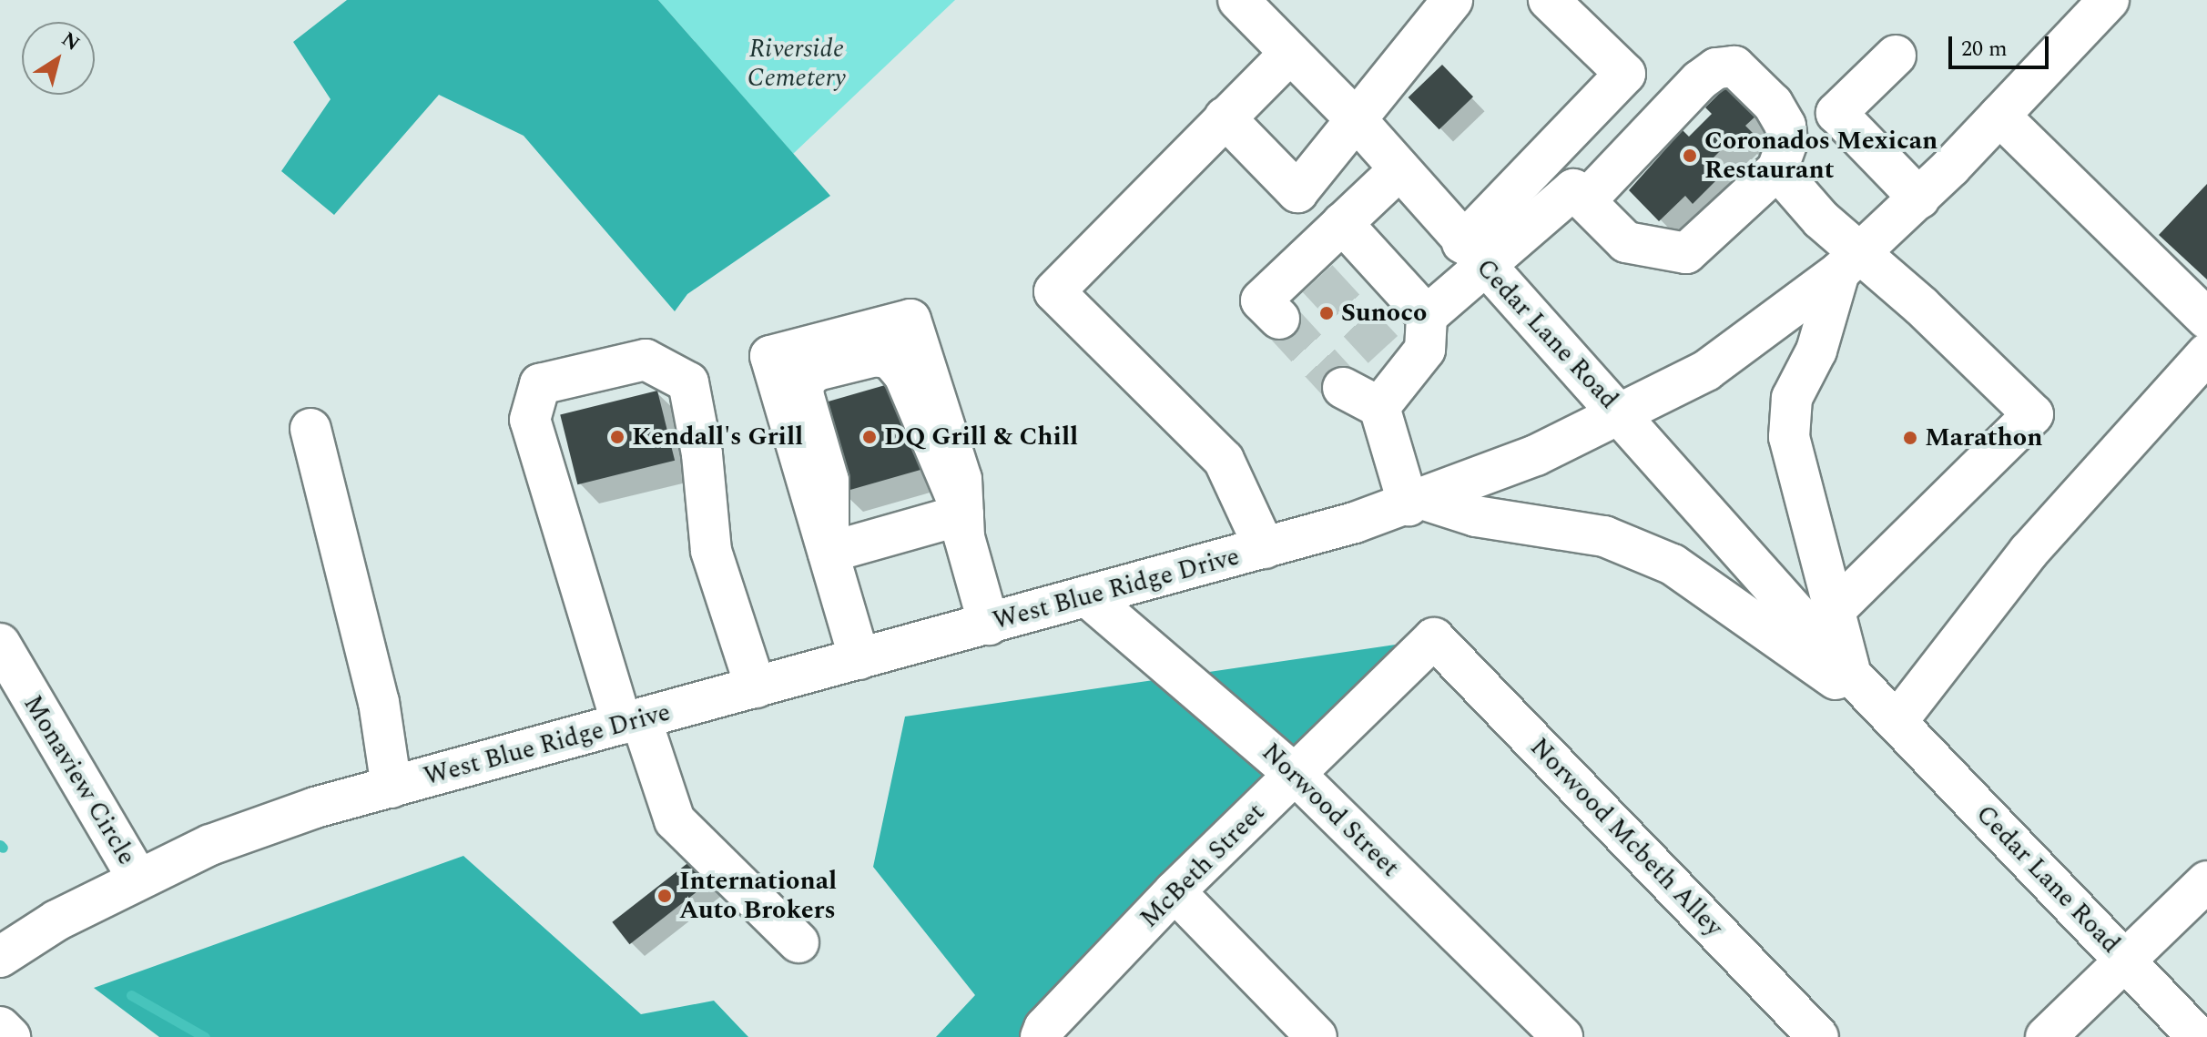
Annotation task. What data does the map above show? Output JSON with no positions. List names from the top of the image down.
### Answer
{
  "streets": {
    "main road": [
      "Cedar Lane Road",
      "West Blue Ridge Drive",
      "Monaview Circle",
      "Norwood Street",
      "Norwood Mcbeth Alley",
      "McBeth Street"
    ]
  },
  "crossings": [
    ["Cedar Lane Road", "West Blue Ridge Drive"],
    ["West Blue Ridge Drive", "Monaview Circle"],
    ["West Blue Ridge Drive", "Norwood Street"],
    ["Norwood Street", "McBeth Street"],
    ["Norwood Mcbeth Alley", "McBeth Street"]
  ],
  "parks": ["Riverside Cemetery"],
  "places": [
    "Coronados Mexican Restaurant",
    "Sunoco",
    "Kendall's Grill",
    "DQ Grill & Chill",
    "Marathon",
    "International Auto Brokers"
  ],
  "scale_bar": "20 m",
  "north": "top right"
}
